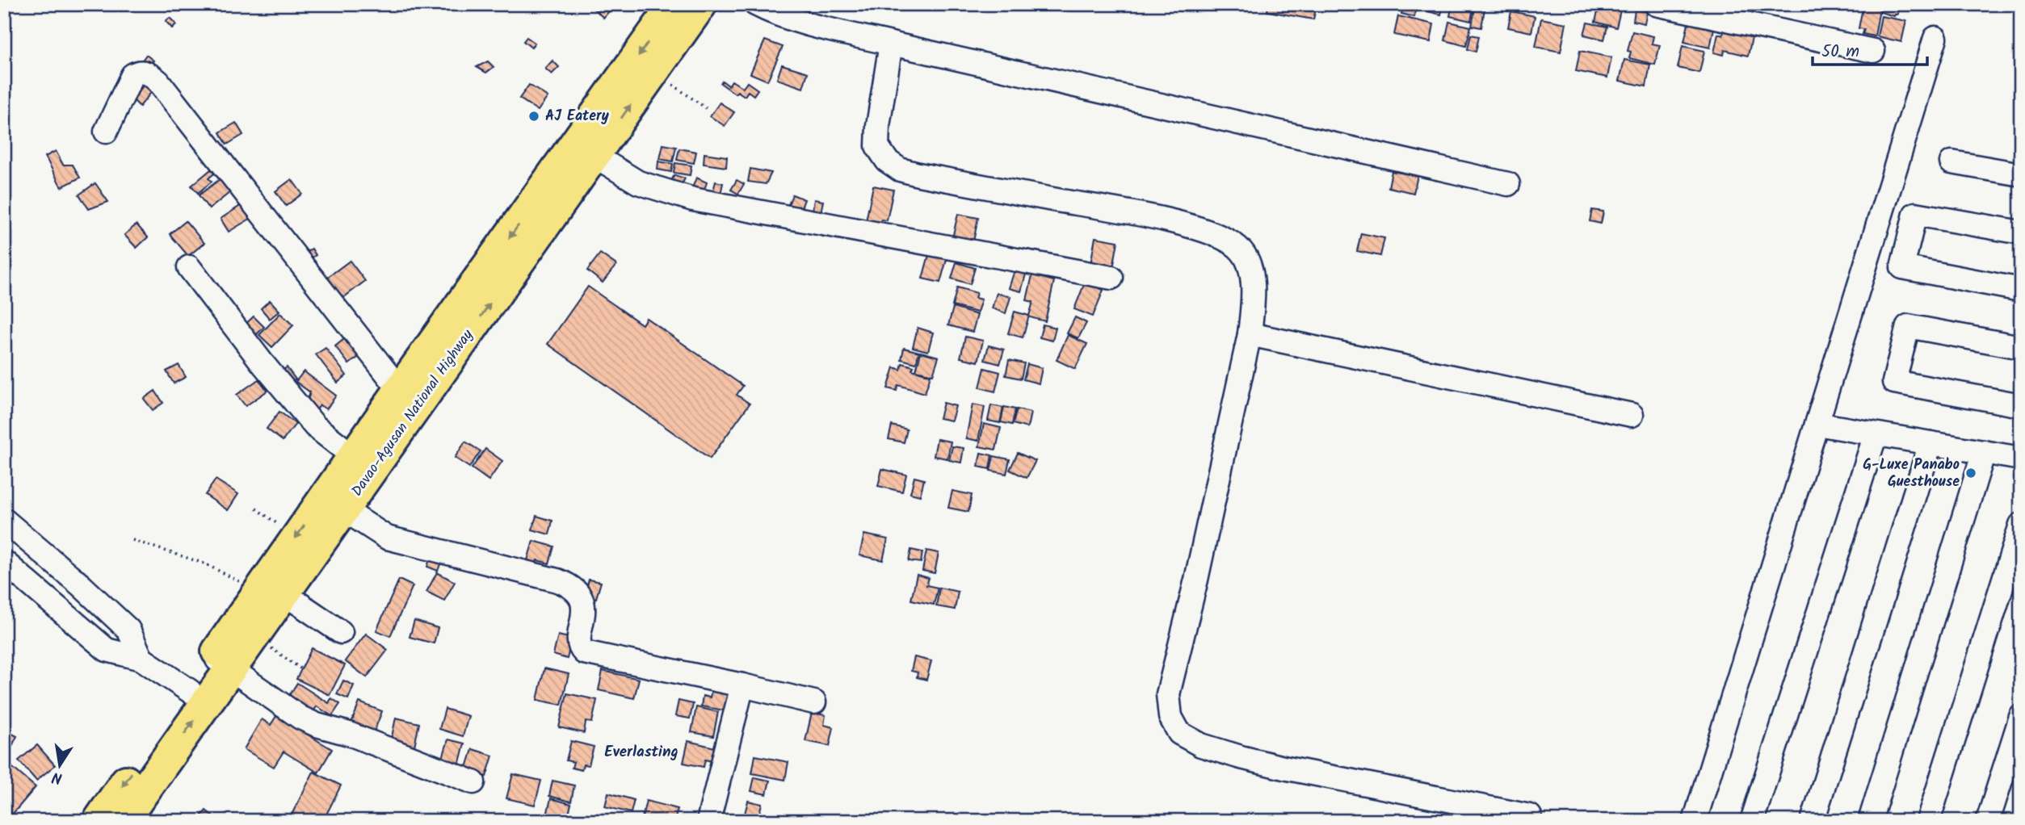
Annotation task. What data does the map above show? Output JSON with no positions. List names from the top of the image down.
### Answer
{
  "streets": {
    "highway": ["Davao-Agusan National Highway"]
  },
  "districts": ["Everlasting"],
  "places": ["AJ Eatery", "G-Luxe Panabo Guesthouse"],
  "scale_bar": "50 m",
  "north": "bottom"
}
